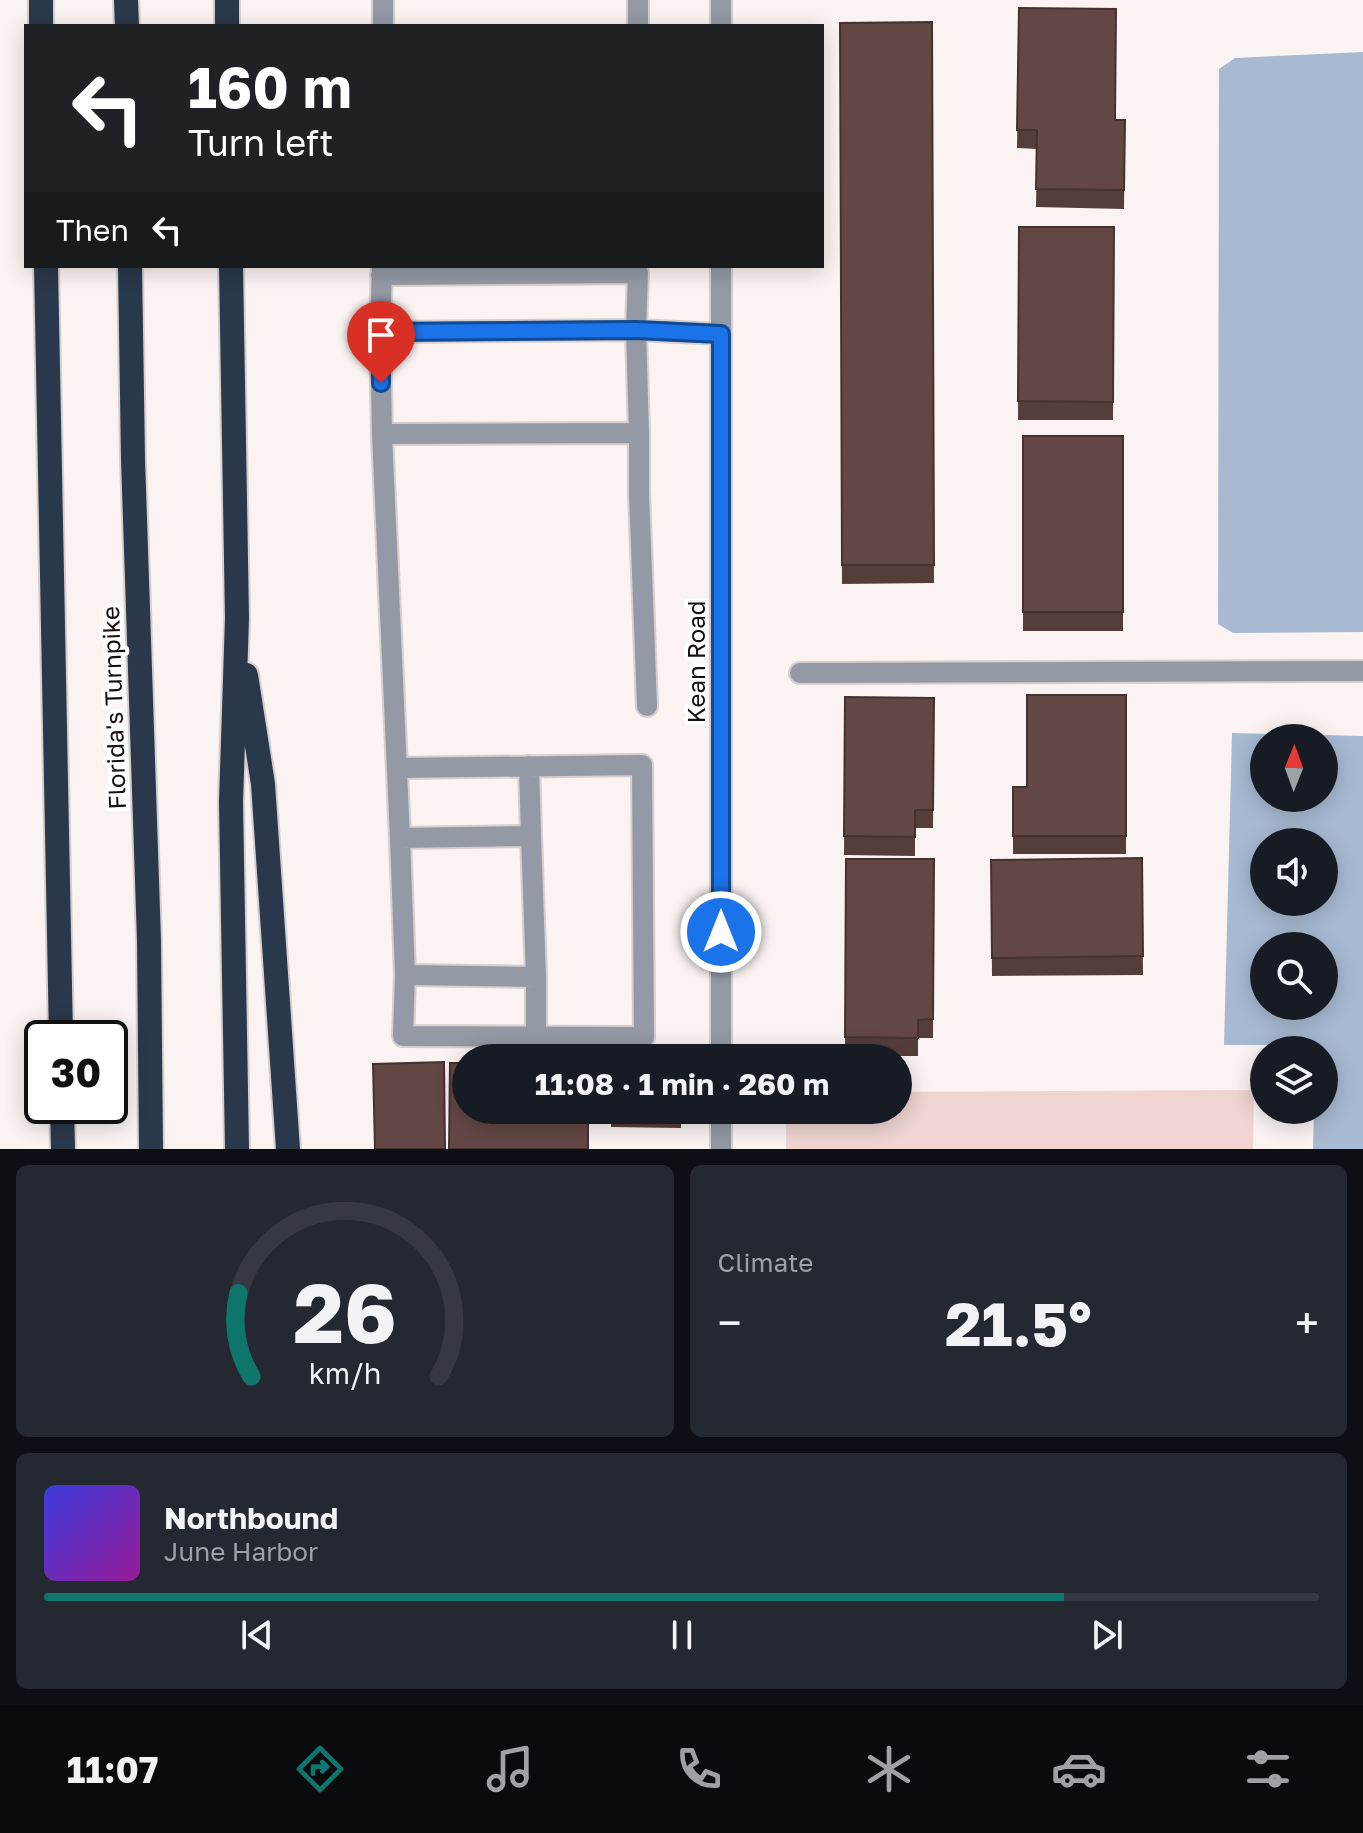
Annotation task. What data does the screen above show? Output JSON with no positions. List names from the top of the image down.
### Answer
{
  "streets": {
    "highway": ["Florida's Turnpike"],
    "street": ["Kean Road"]
  },
  "north": "top",
  "page": {
    "turn": ["160 m", "Turn left"],
    "then": "Then",
    "limit": "30",
    "trip": "11:08 · 1 min · 260 m",
    "tile": "Climate",
    "heat": ["−", "21.5°", "+"],
    "song": ["Northbound", "June Harbor"],
    "tabs": "11:07",
    "gauge": ["26", "km/h"]
  }
}
